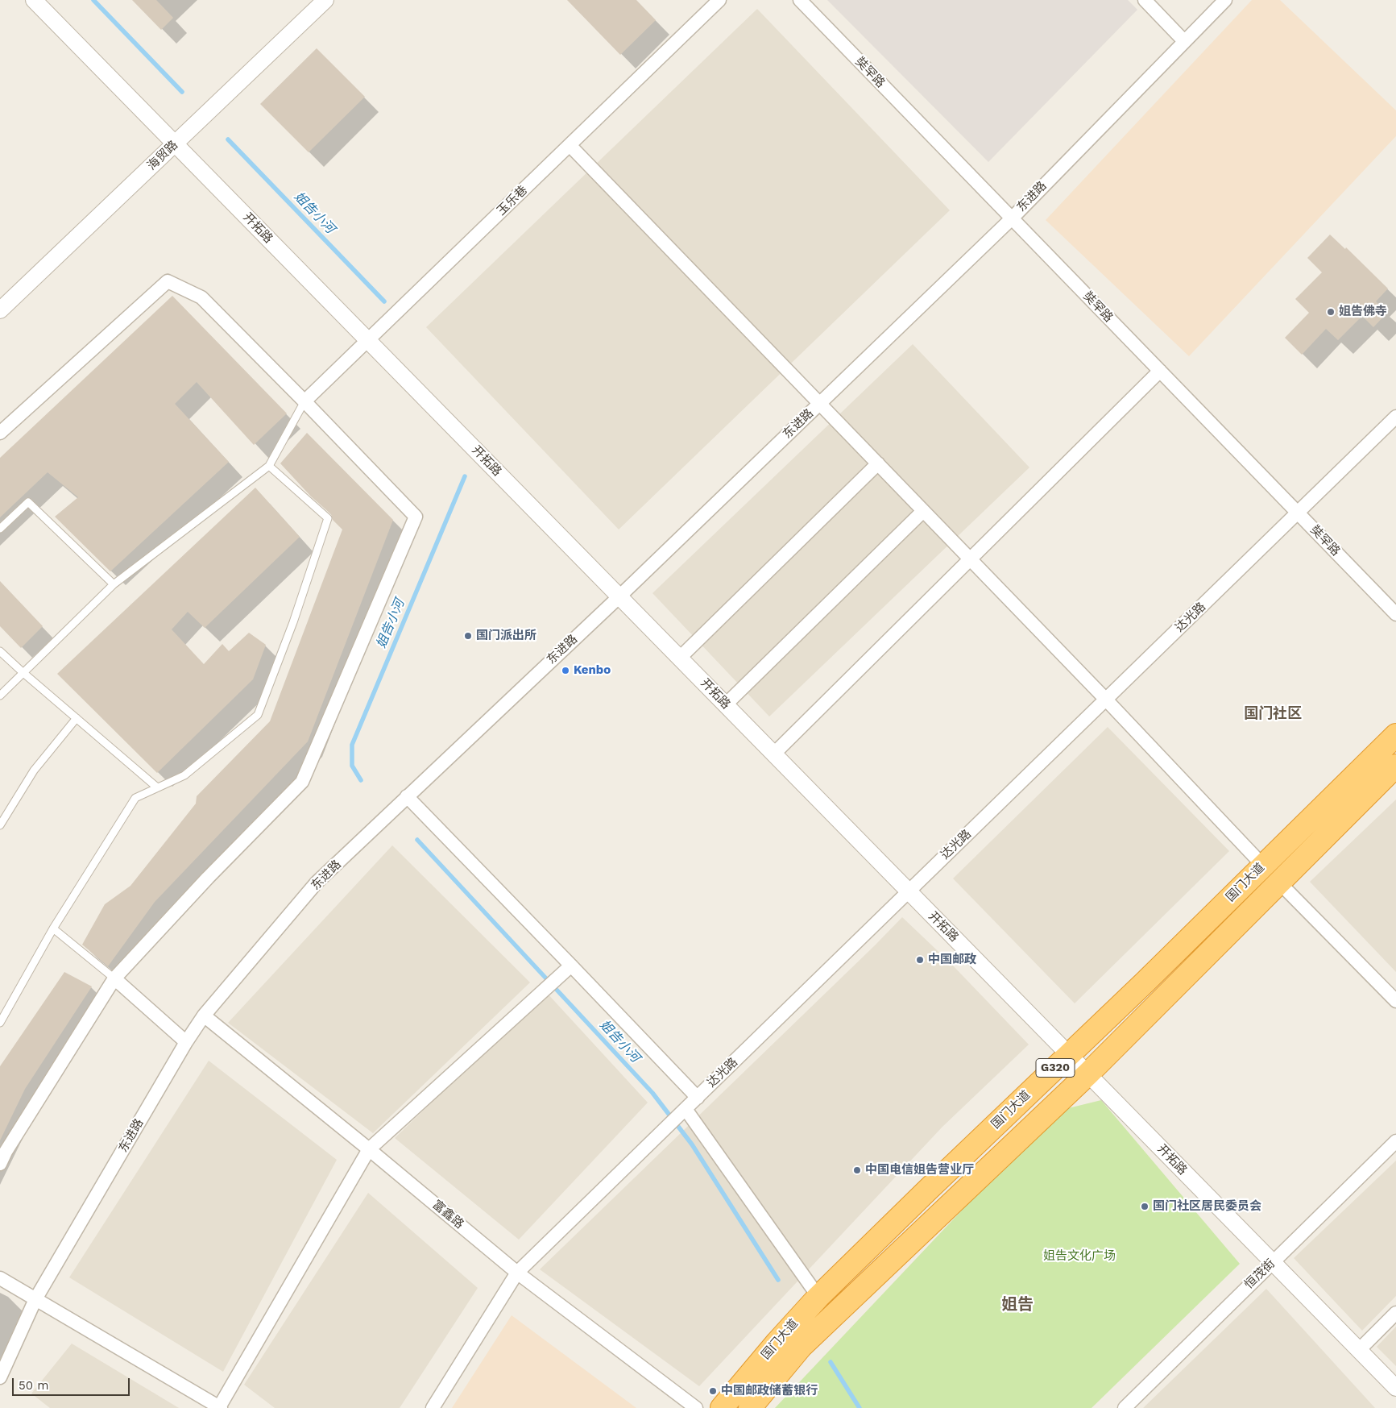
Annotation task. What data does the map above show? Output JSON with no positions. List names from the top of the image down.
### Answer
{
  "streets": {
    "highway": ["国门大道", "G320"],
    "street": [
      "奘罕路",
      "海贸路",
      "东进路",
      "玉乐巷",
      "开拓路",
      "达光路",
      "富鑫路",
      "恒茂街"
    ]
  },
  "crossings": [
    ["奘罕路", "东进路"],
    ["奘罕路", "达光路"],
    ["海贸路", "开拓路"],
    ["东进路", "开拓路"],
    ["东进路", "富鑫路"],
    ["玉乐巷", "开拓路"],
    ["开拓路", "达光路"],
    ["开拓路", "国门大道"],
    ["开拓路", "恒茂街"],
    ["达光路", "富鑫路"]
  ],
  "districts": ["国门社区", "姐告"],
  "water": ["姐告小河"],
  "parks": ["姐告文化广场"],
  "places": [
    "姐告佛寺",
    "国门派出所",
    "Kenbo",
    "中国邮政",
    "中国电信姐告营业厅",
    "国门社区居民委员会",
    "中国邮政储蓄银行"
  ],
  "scale_bar": "50 m"
}
